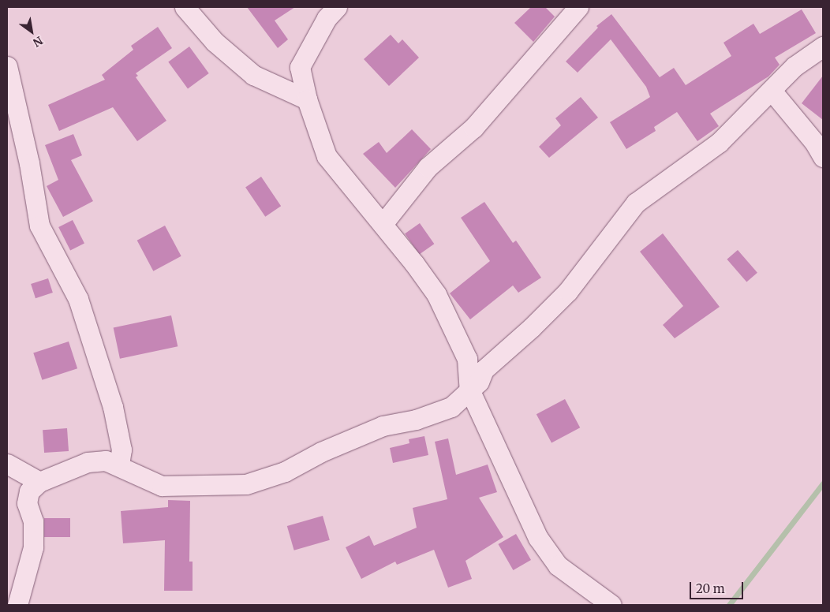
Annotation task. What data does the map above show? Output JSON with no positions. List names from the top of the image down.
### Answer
{
  "scale_bar": "20 m",
  "north": "bottom right"
}
